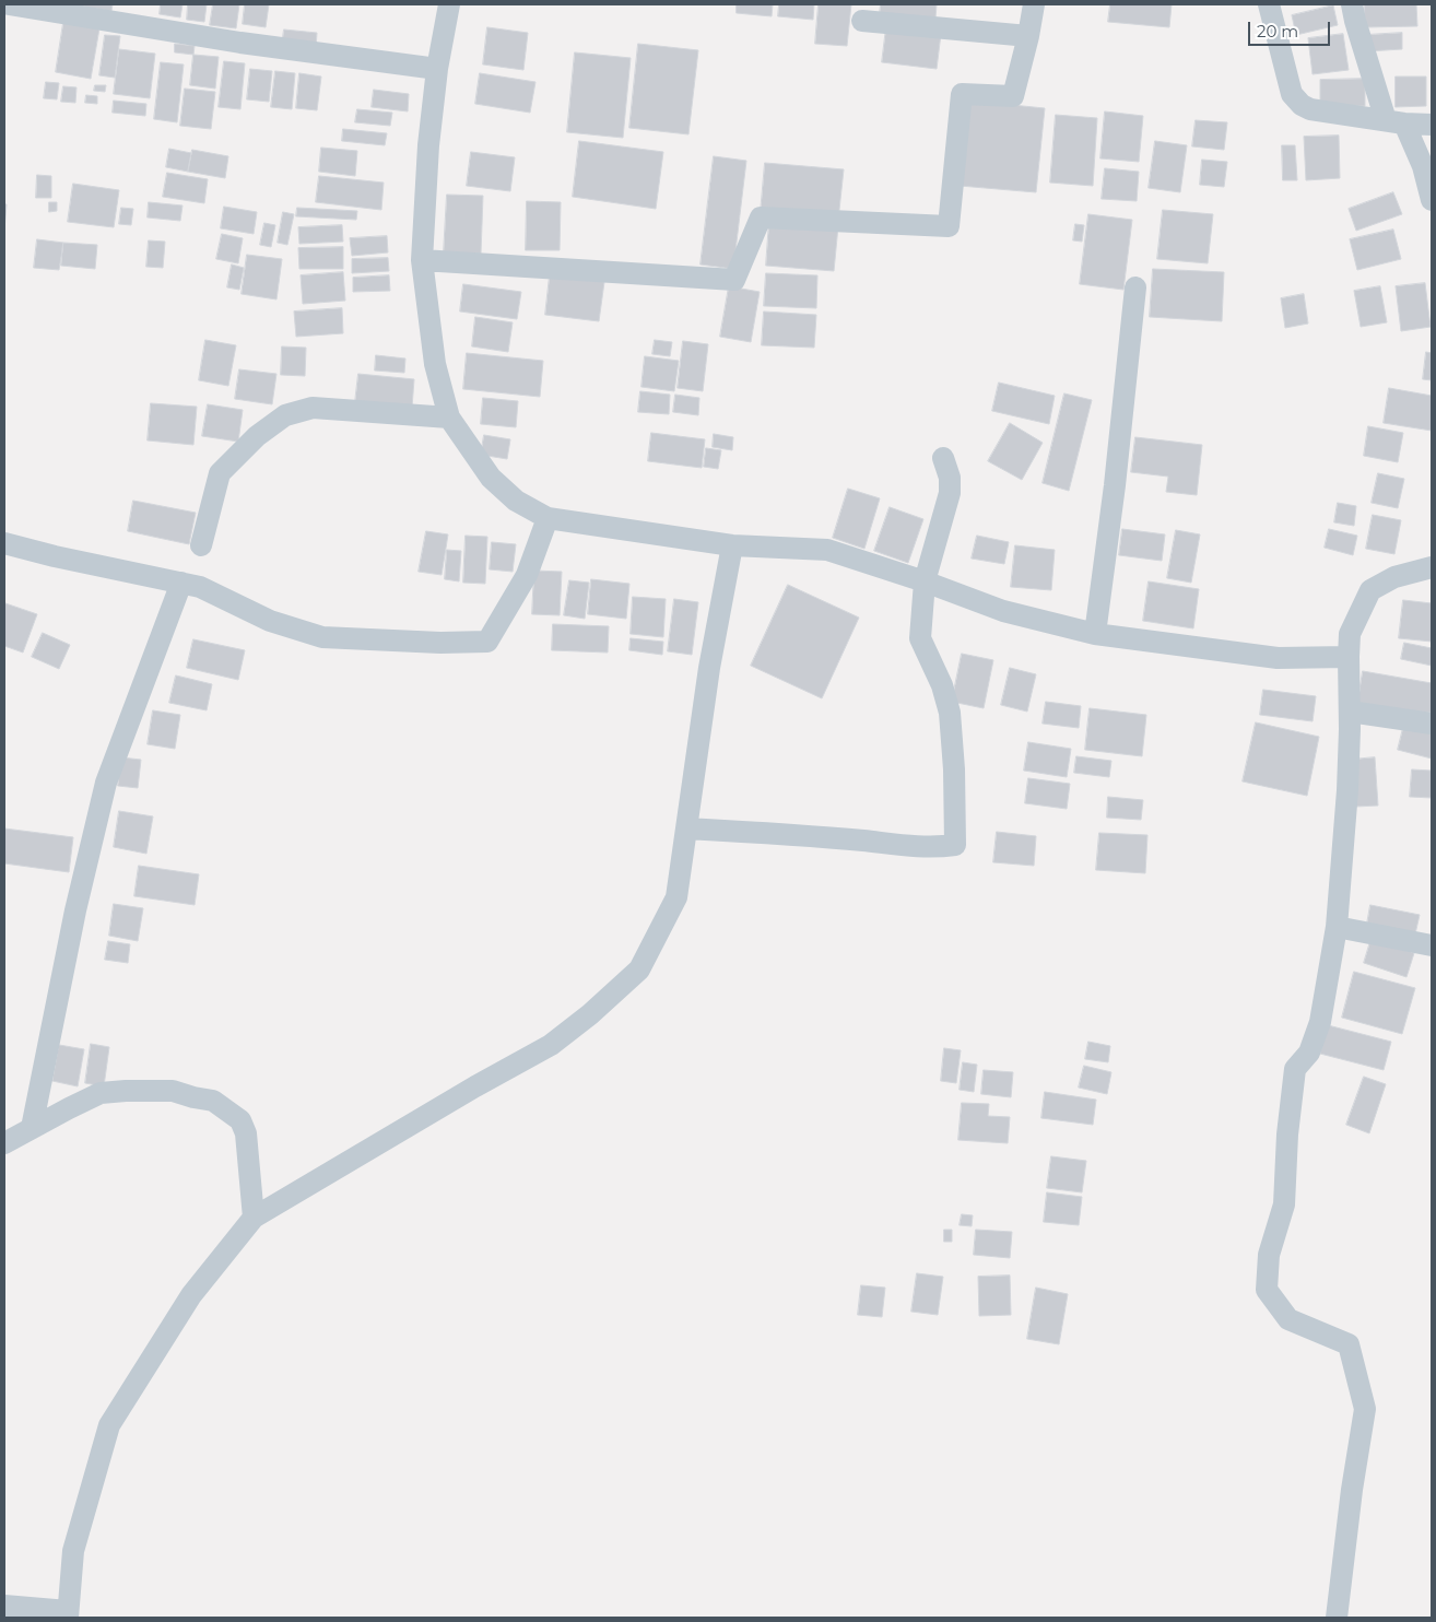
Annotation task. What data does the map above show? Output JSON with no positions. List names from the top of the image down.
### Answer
{
  "scale_bar": "20 m"
}
